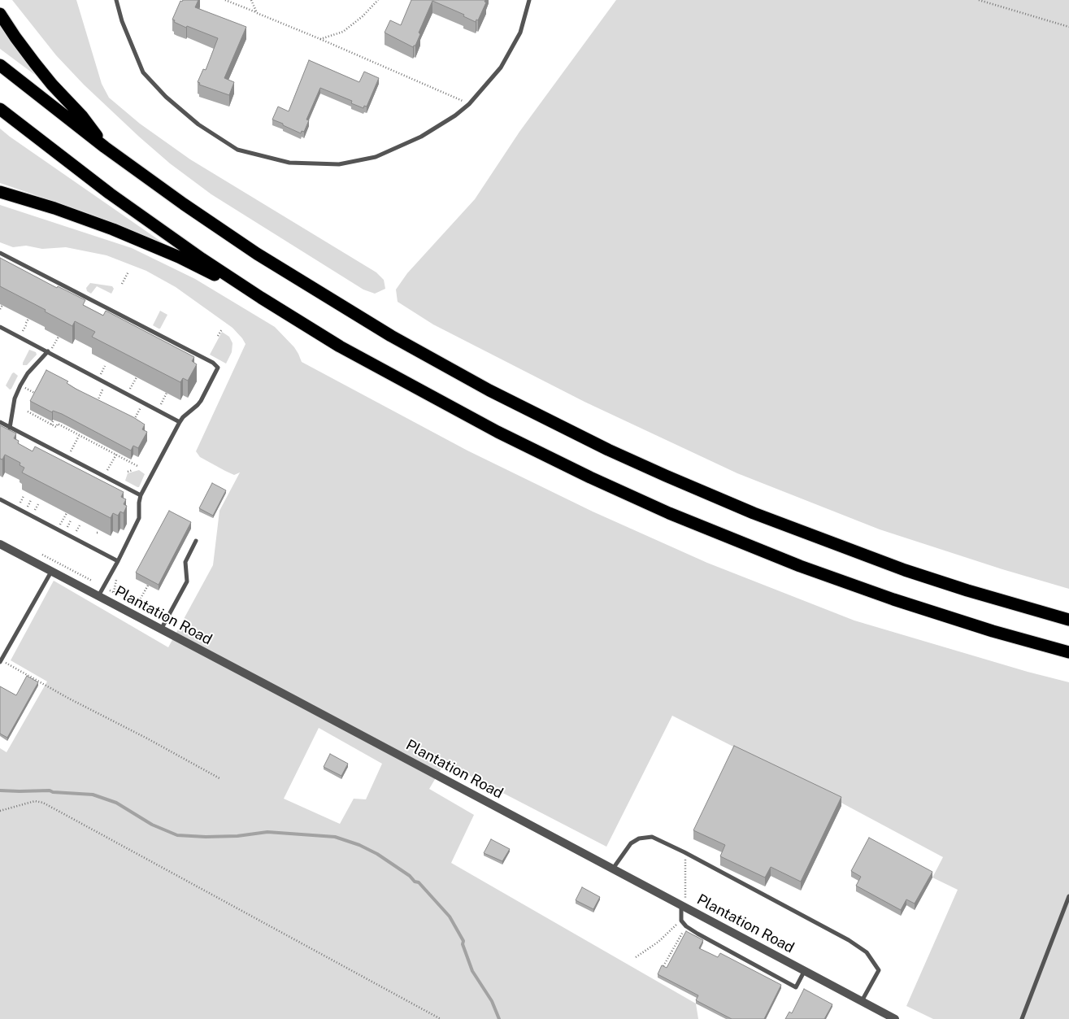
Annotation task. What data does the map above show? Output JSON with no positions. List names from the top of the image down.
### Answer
{
  "streets": {
    "street": ["Plantation Road"]
  }
}
